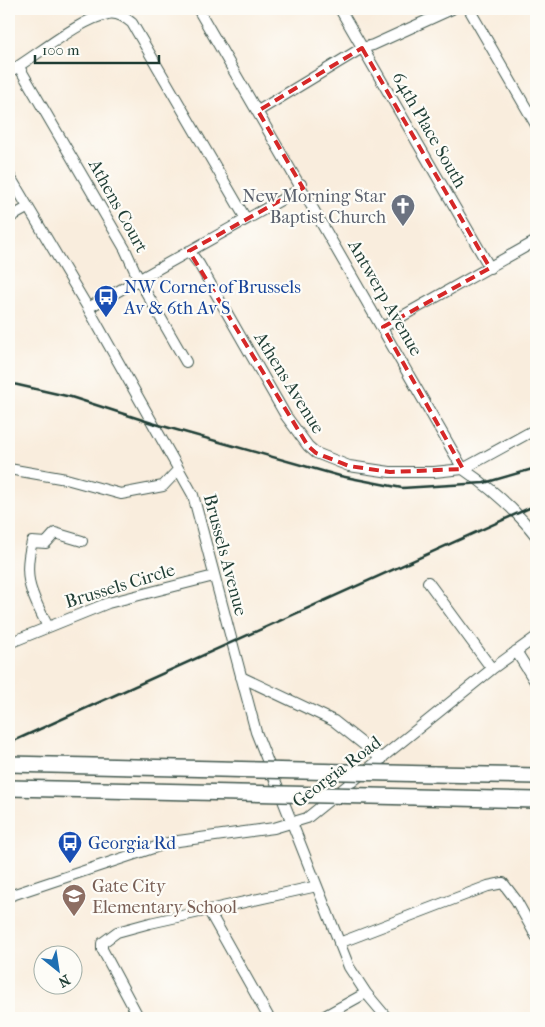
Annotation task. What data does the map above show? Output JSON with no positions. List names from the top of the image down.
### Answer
{
  "streets": {
    "street": [
      "64th Place South",
      "Athens Court",
      "Antwerp Avenue",
      "Athens Avenue",
      "Brussels Avenue",
      "Brussels Circle",
      "Georgia Road"
    ]
  },
  "crossings": [
    ["Antwerp Avenue", "Athens Avenue"],
    ["Brussels Avenue", "Brussels Circle"],
    ["Brussels Avenue", "Georgia Road"]
  ],
  "places": {
    "church": ["New Morning Star Baptist Church"],
    "bus stop": ["NW Corner of Brussels Av & 6th Av S", "Georgia Rd"],
    "school or university": ["Gate City Elementary School"]
  },
  "scale_bar": "100 m",
  "north": "bottom right"
}
